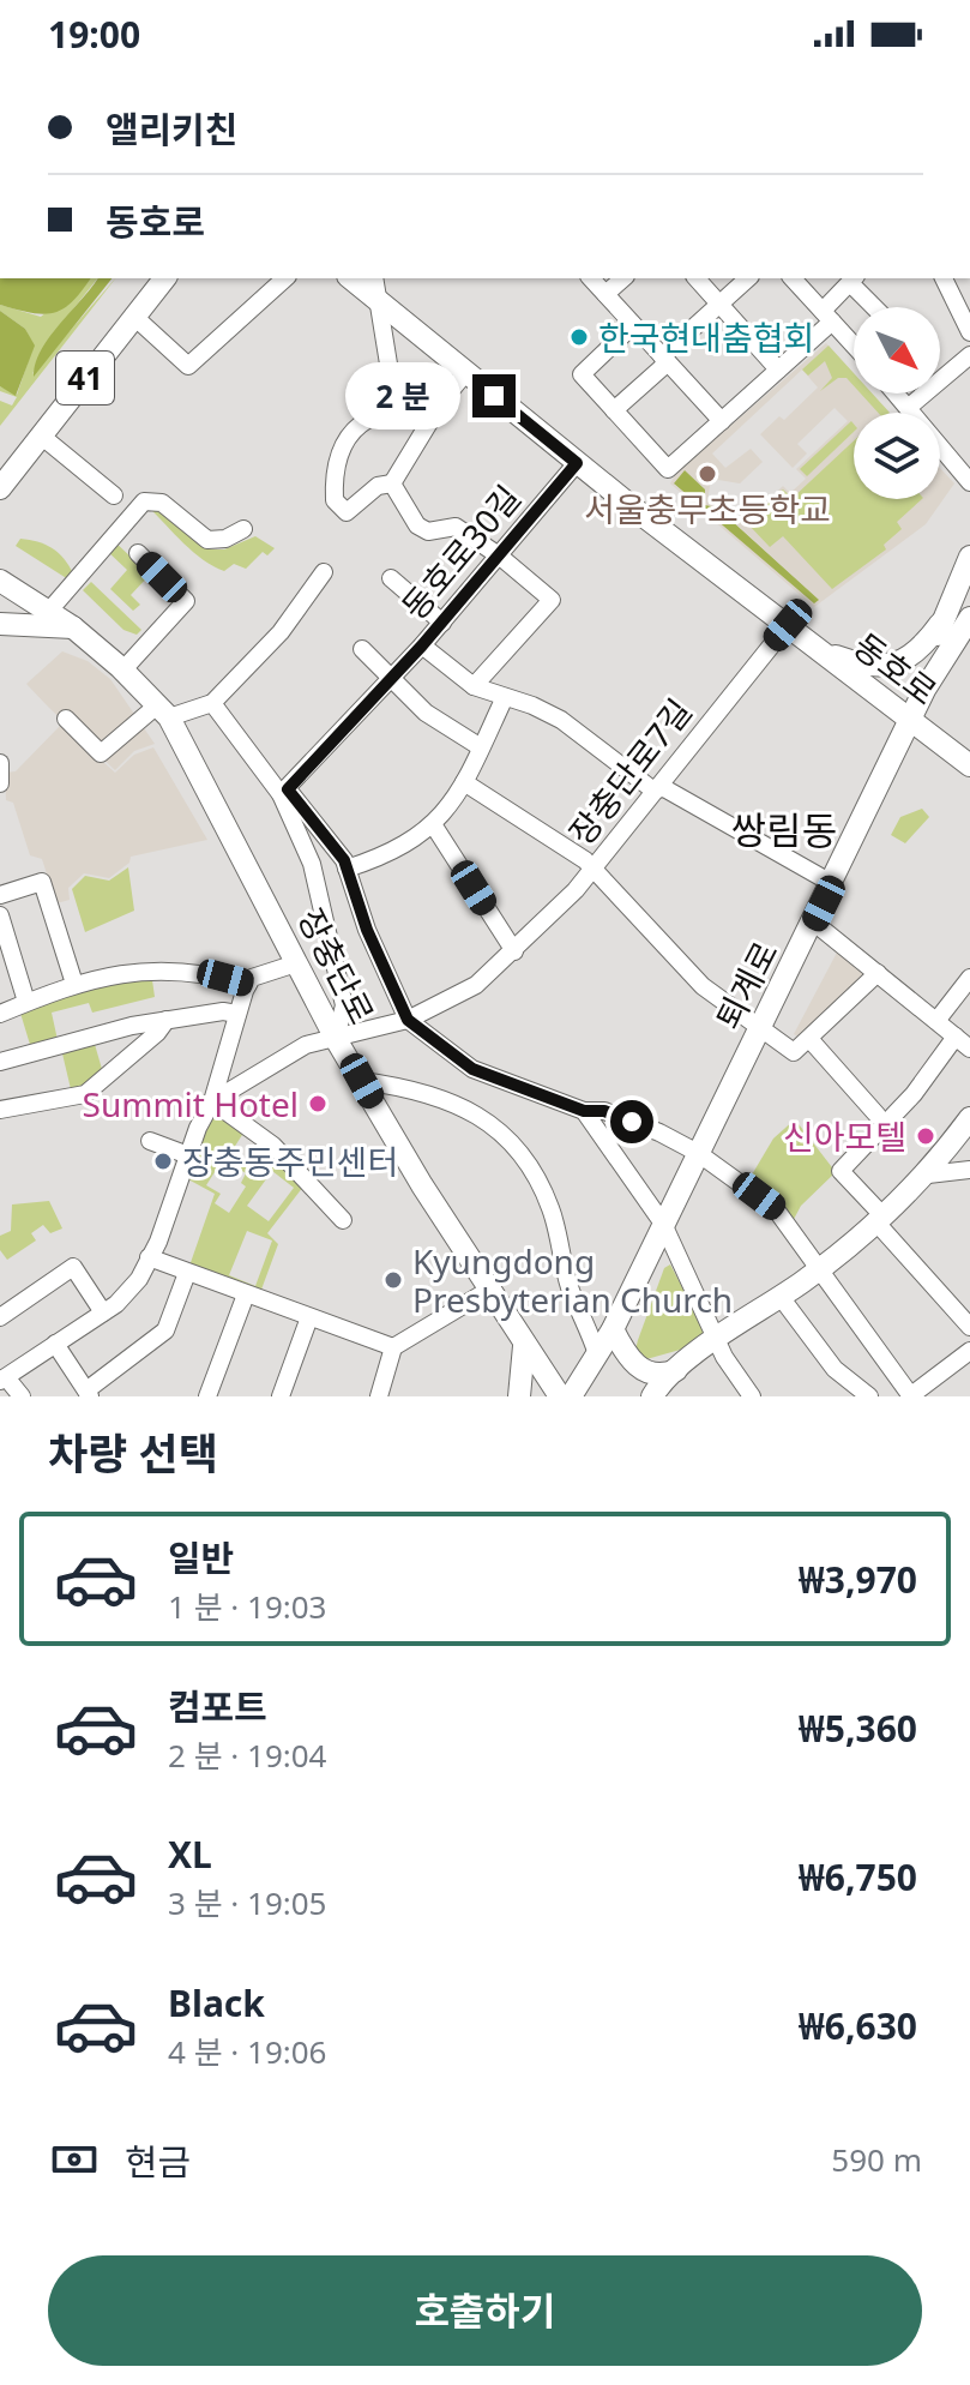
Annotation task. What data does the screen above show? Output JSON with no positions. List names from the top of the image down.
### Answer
{
  "streets": {
    "main road": [
      "41",
      "동호로",
      "장충단로",
      "퇴계로"
    ],
    "street": ["동호로30길", "장충단로7길"]
  },
  "crossings": [
    ["동호로30길", "동호로"],
    ["동호로", "장충단로7길"],
    ["동호로", "퇴계로"],
    ["장충단로7길", "장충단로"]
  ],
  "districts": ["쌍림동"],
  "places": [
    "한국현대춤협회",
    "서울충무초등학교",
    "Summit Hotel",
    "신아모텔",
    "장충동주민센터",
    "Kyungdong Presbyterian Church"
  ],
  "north": "bottom right",
  "page": {
    "status": "19:00",
    "banner": ["앨리키친", "동호로"],
    "bubble": "2 분",
    "heading": "차량 선택",
    "list": [
      {
        "name": "일반",
        "note": "1 분 · 19:03",
        "value": "₩3,970"
      },
      {
        "name": "컴포트",
        "note": "2 분 · 19:04",
        "value": "₩5,360"
      },
      {
        "name": "XL",
        "note": "3 분 · 19:05",
        "value": "₩6,750"
      },
      {
        "name": "Black",
        "note": "4 분 · 19:06",
        "value": "₩6,630"
      }
    ],
    "pay": ["현금", "590 m"],
    "buttons": "호출하기"
  }
}
